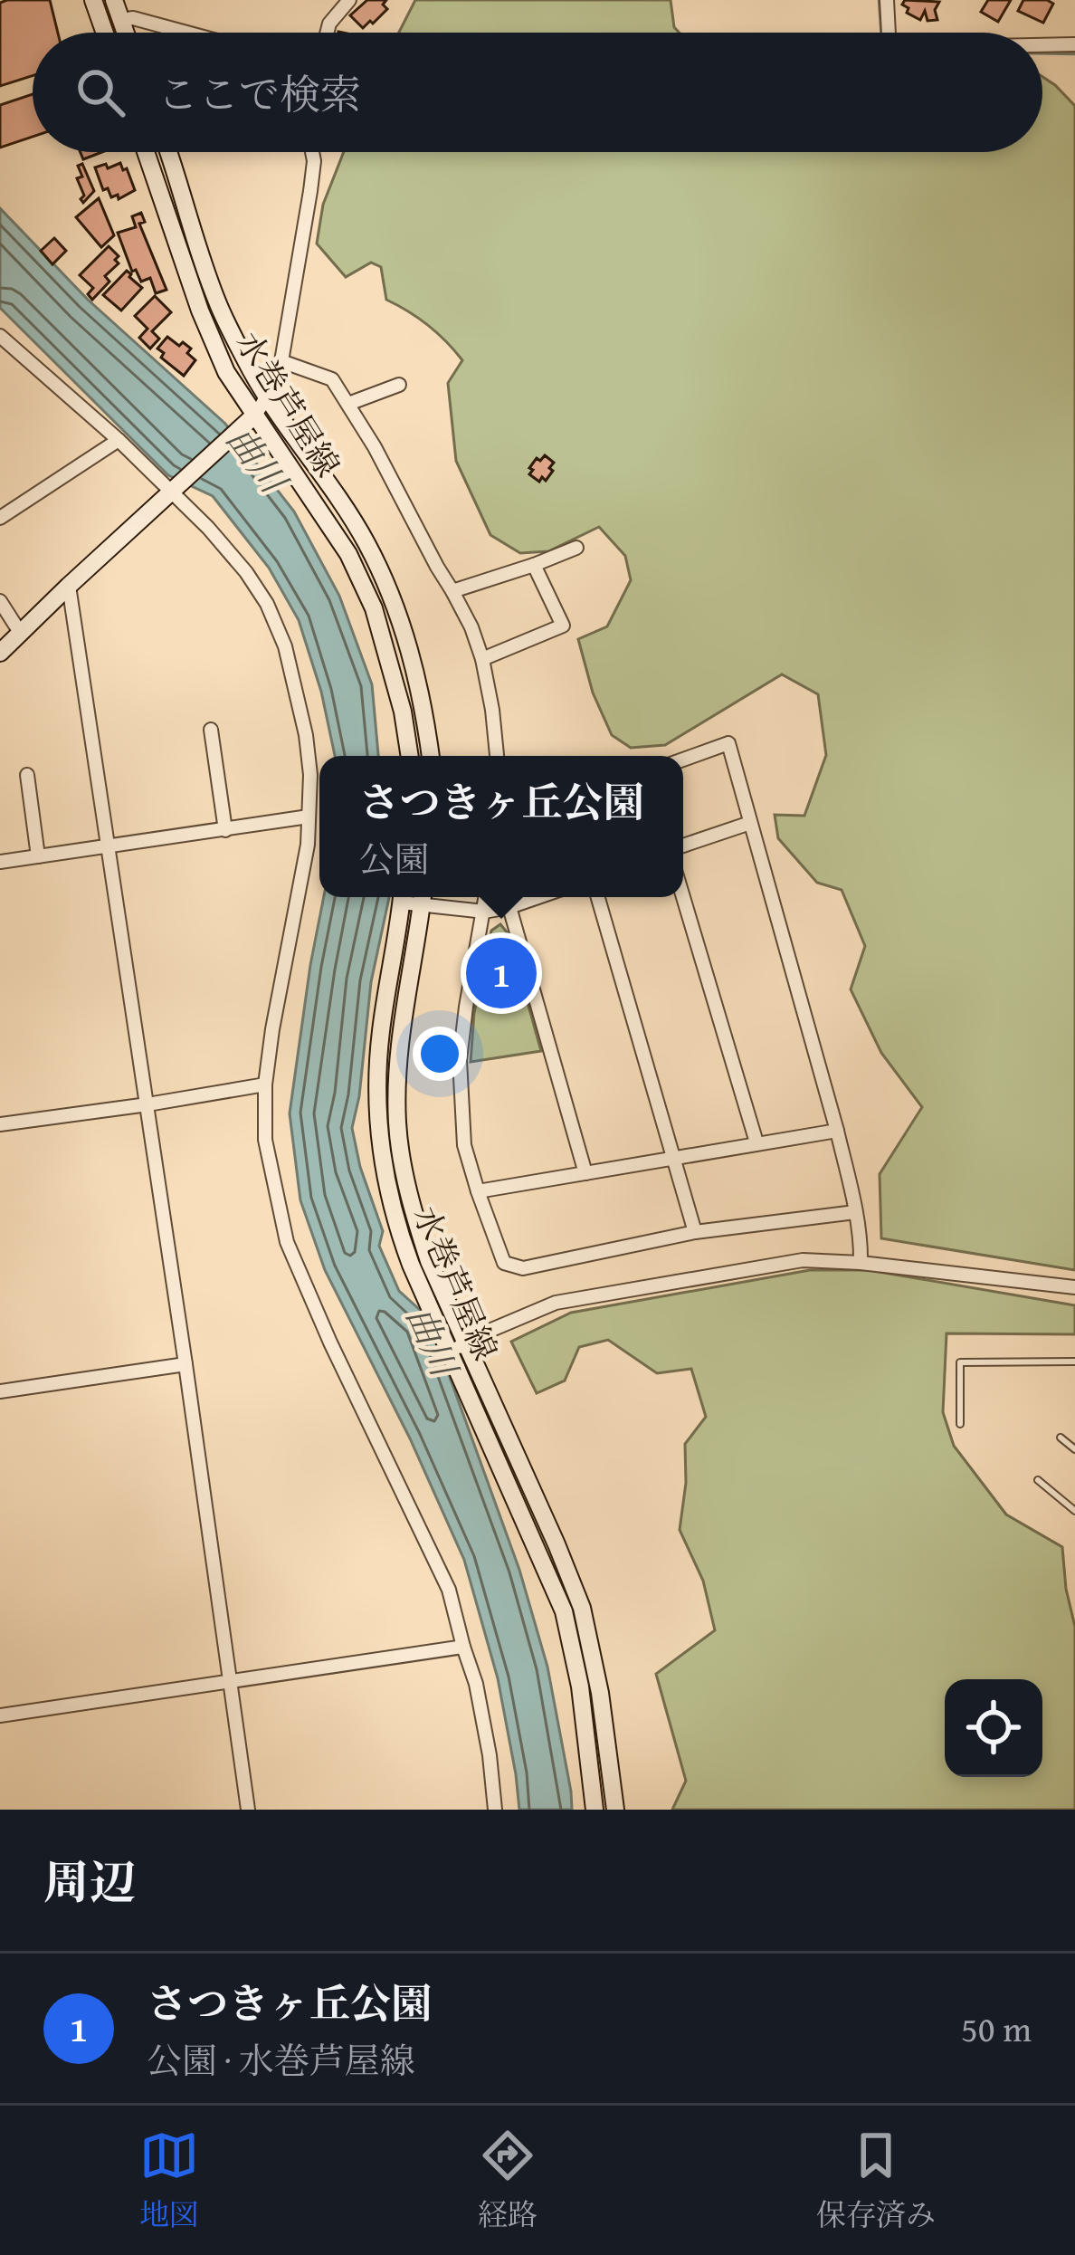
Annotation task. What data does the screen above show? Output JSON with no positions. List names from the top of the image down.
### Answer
{
  "streets": {
    "main road": ["水巻芦屋線"]
  },
  "water": ["曲川"],
  "page": {
    "search": "ここで検索",
    "popup": ["さつきヶ丘公園", "公園"],
    "pins": "1",
    "heading": "周辺",
    "list": [
      {
        "mark": "1",
        "name": "さつきヶ丘公園",
        "note": "公園 · 水巻芦屋線",
        "value": "50 m"
      }
    ],
    "nav": ["地図", "経路", "保存済み"]
  }
}
